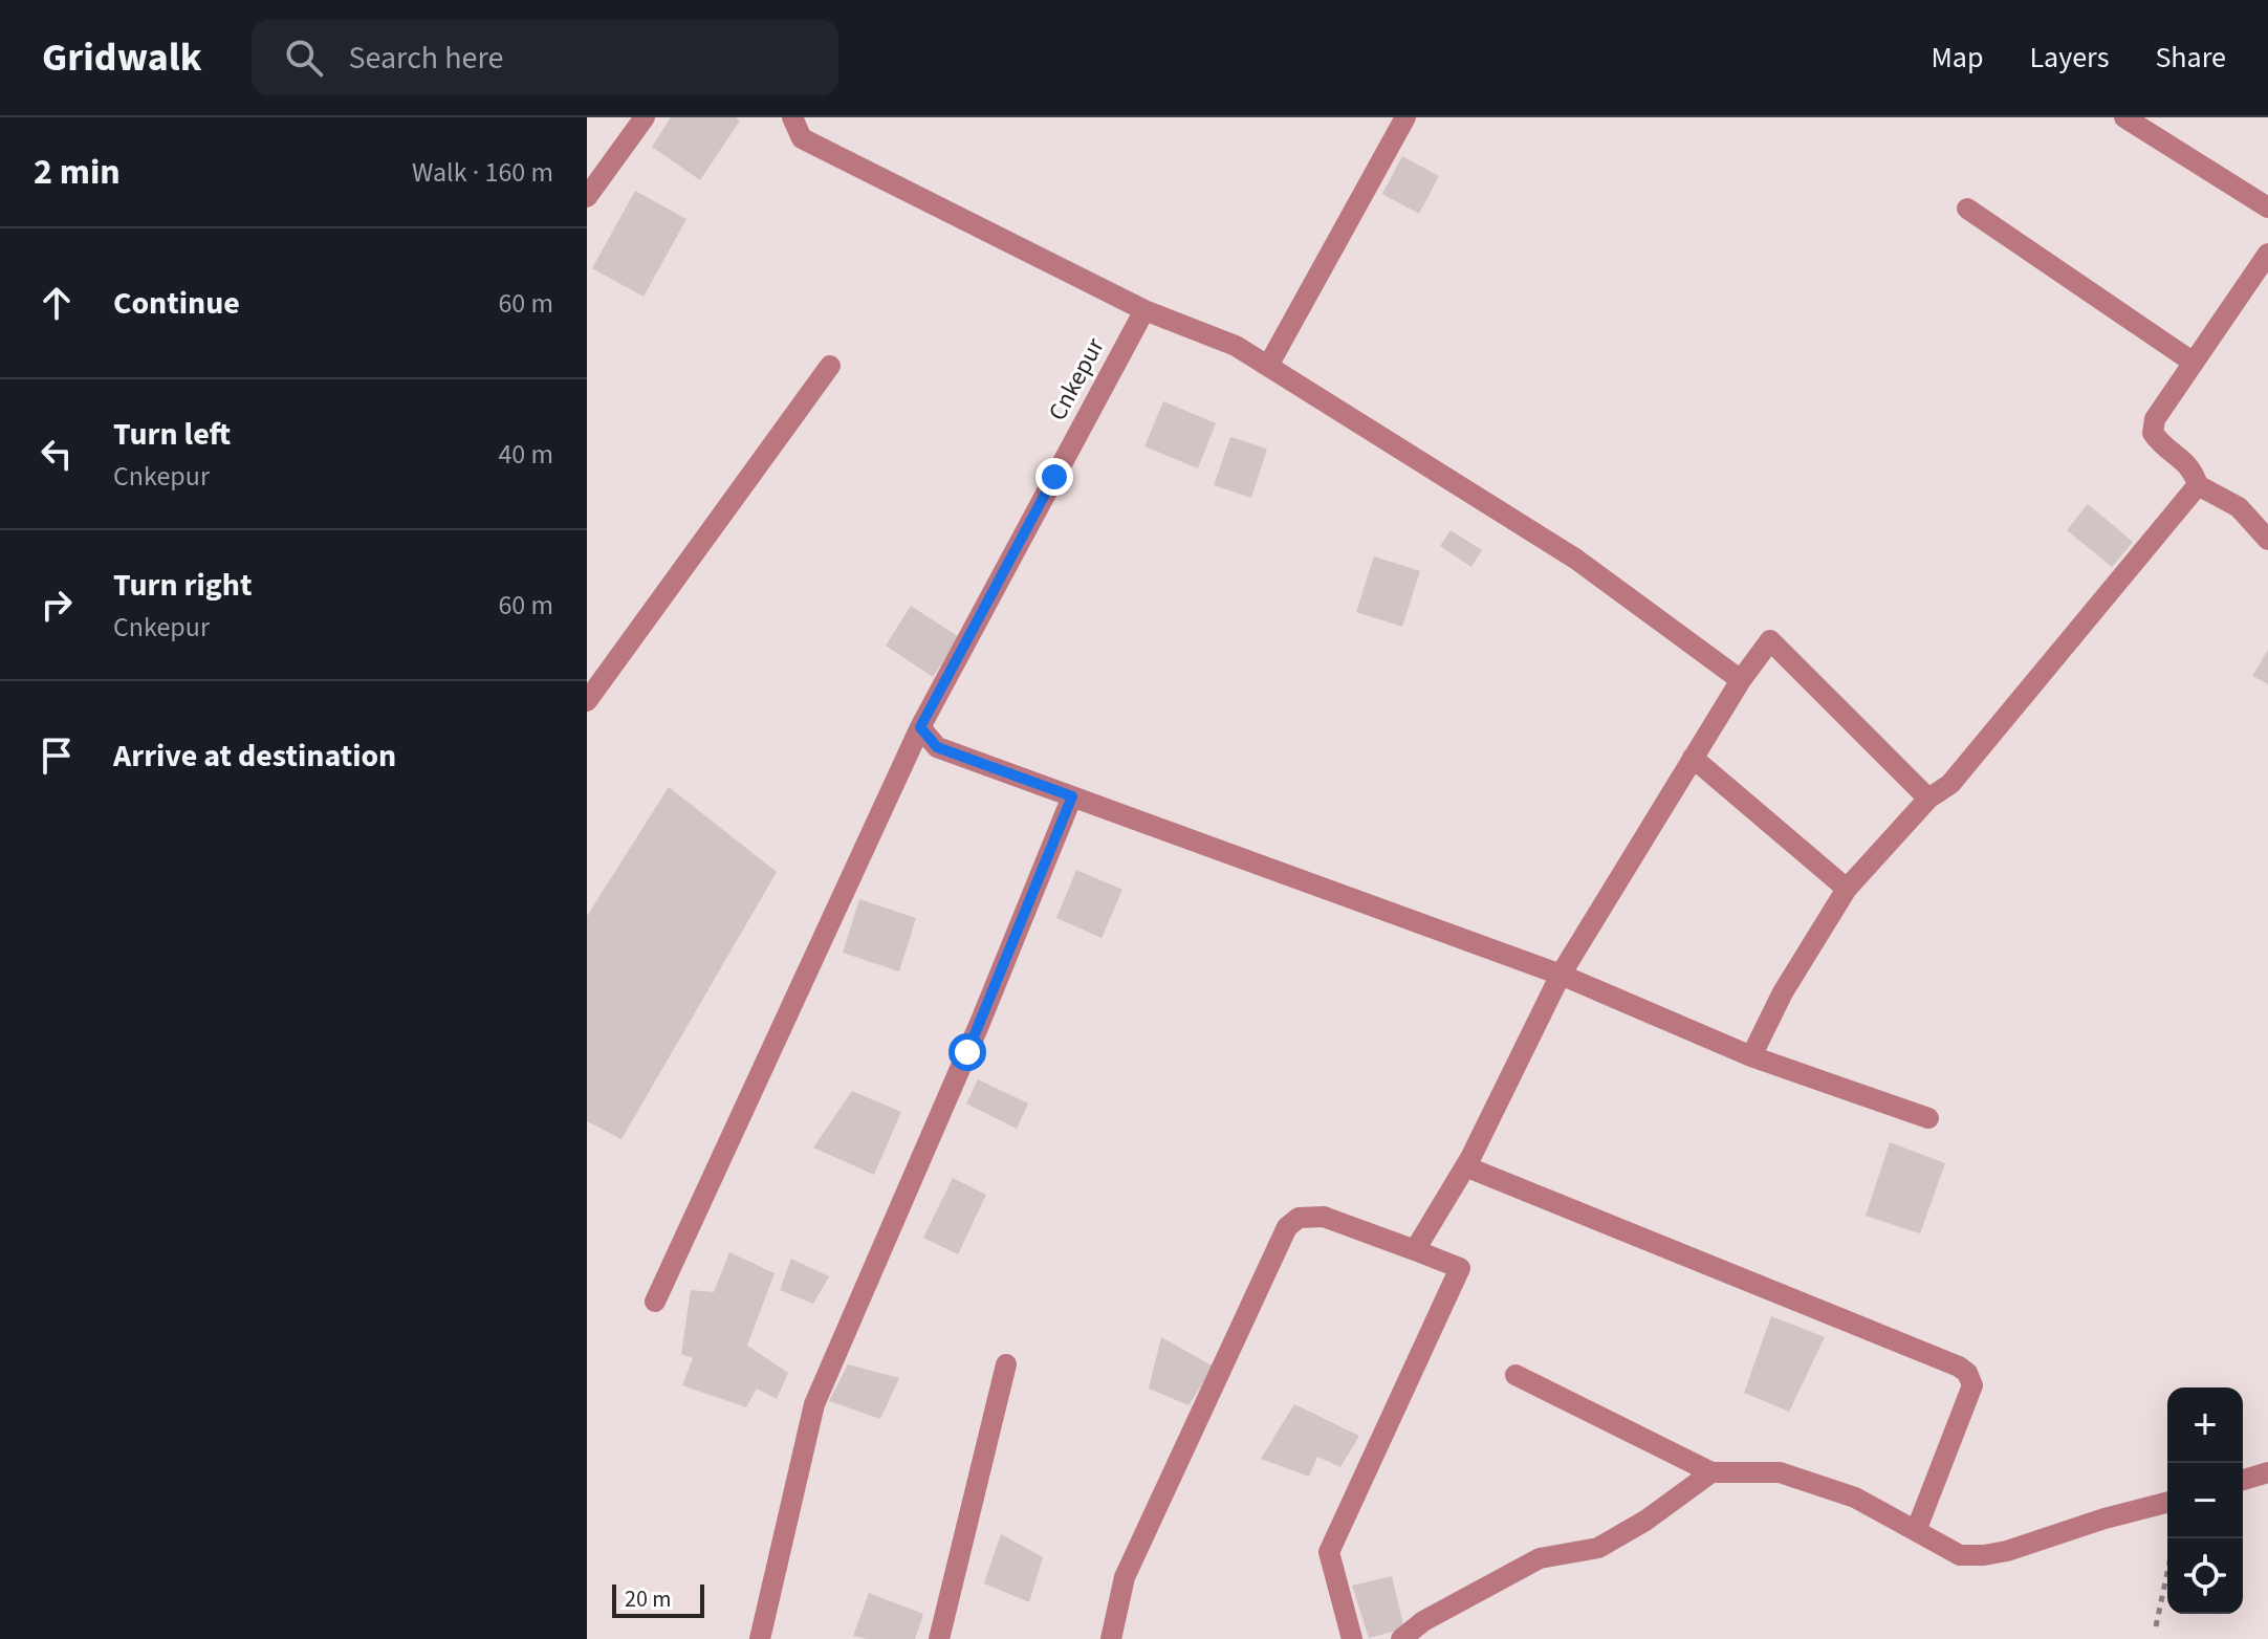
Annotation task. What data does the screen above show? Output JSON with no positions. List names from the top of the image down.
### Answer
{
  "streets": {
    "street": ["Cnkepur"]
  },
  "scale_bar": "20 m",
  "page": {
    "header": "Gridwalk",
    "search": "Search here",
    "nav": ["Map", "Layers", "Share"],
    "heading": ["2 min", "Walk · 160 m"],
    "list": [
      ["Continue", "60 m"],
      ["Turn left", "Cnkepur", "40 m"],
      ["Turn right", "Cnkepur", "60 m"],
      "Arrive at destination"
    ],
    "map_buttons": ["+", "−"],
    "scale": "20 m"
  }
}
